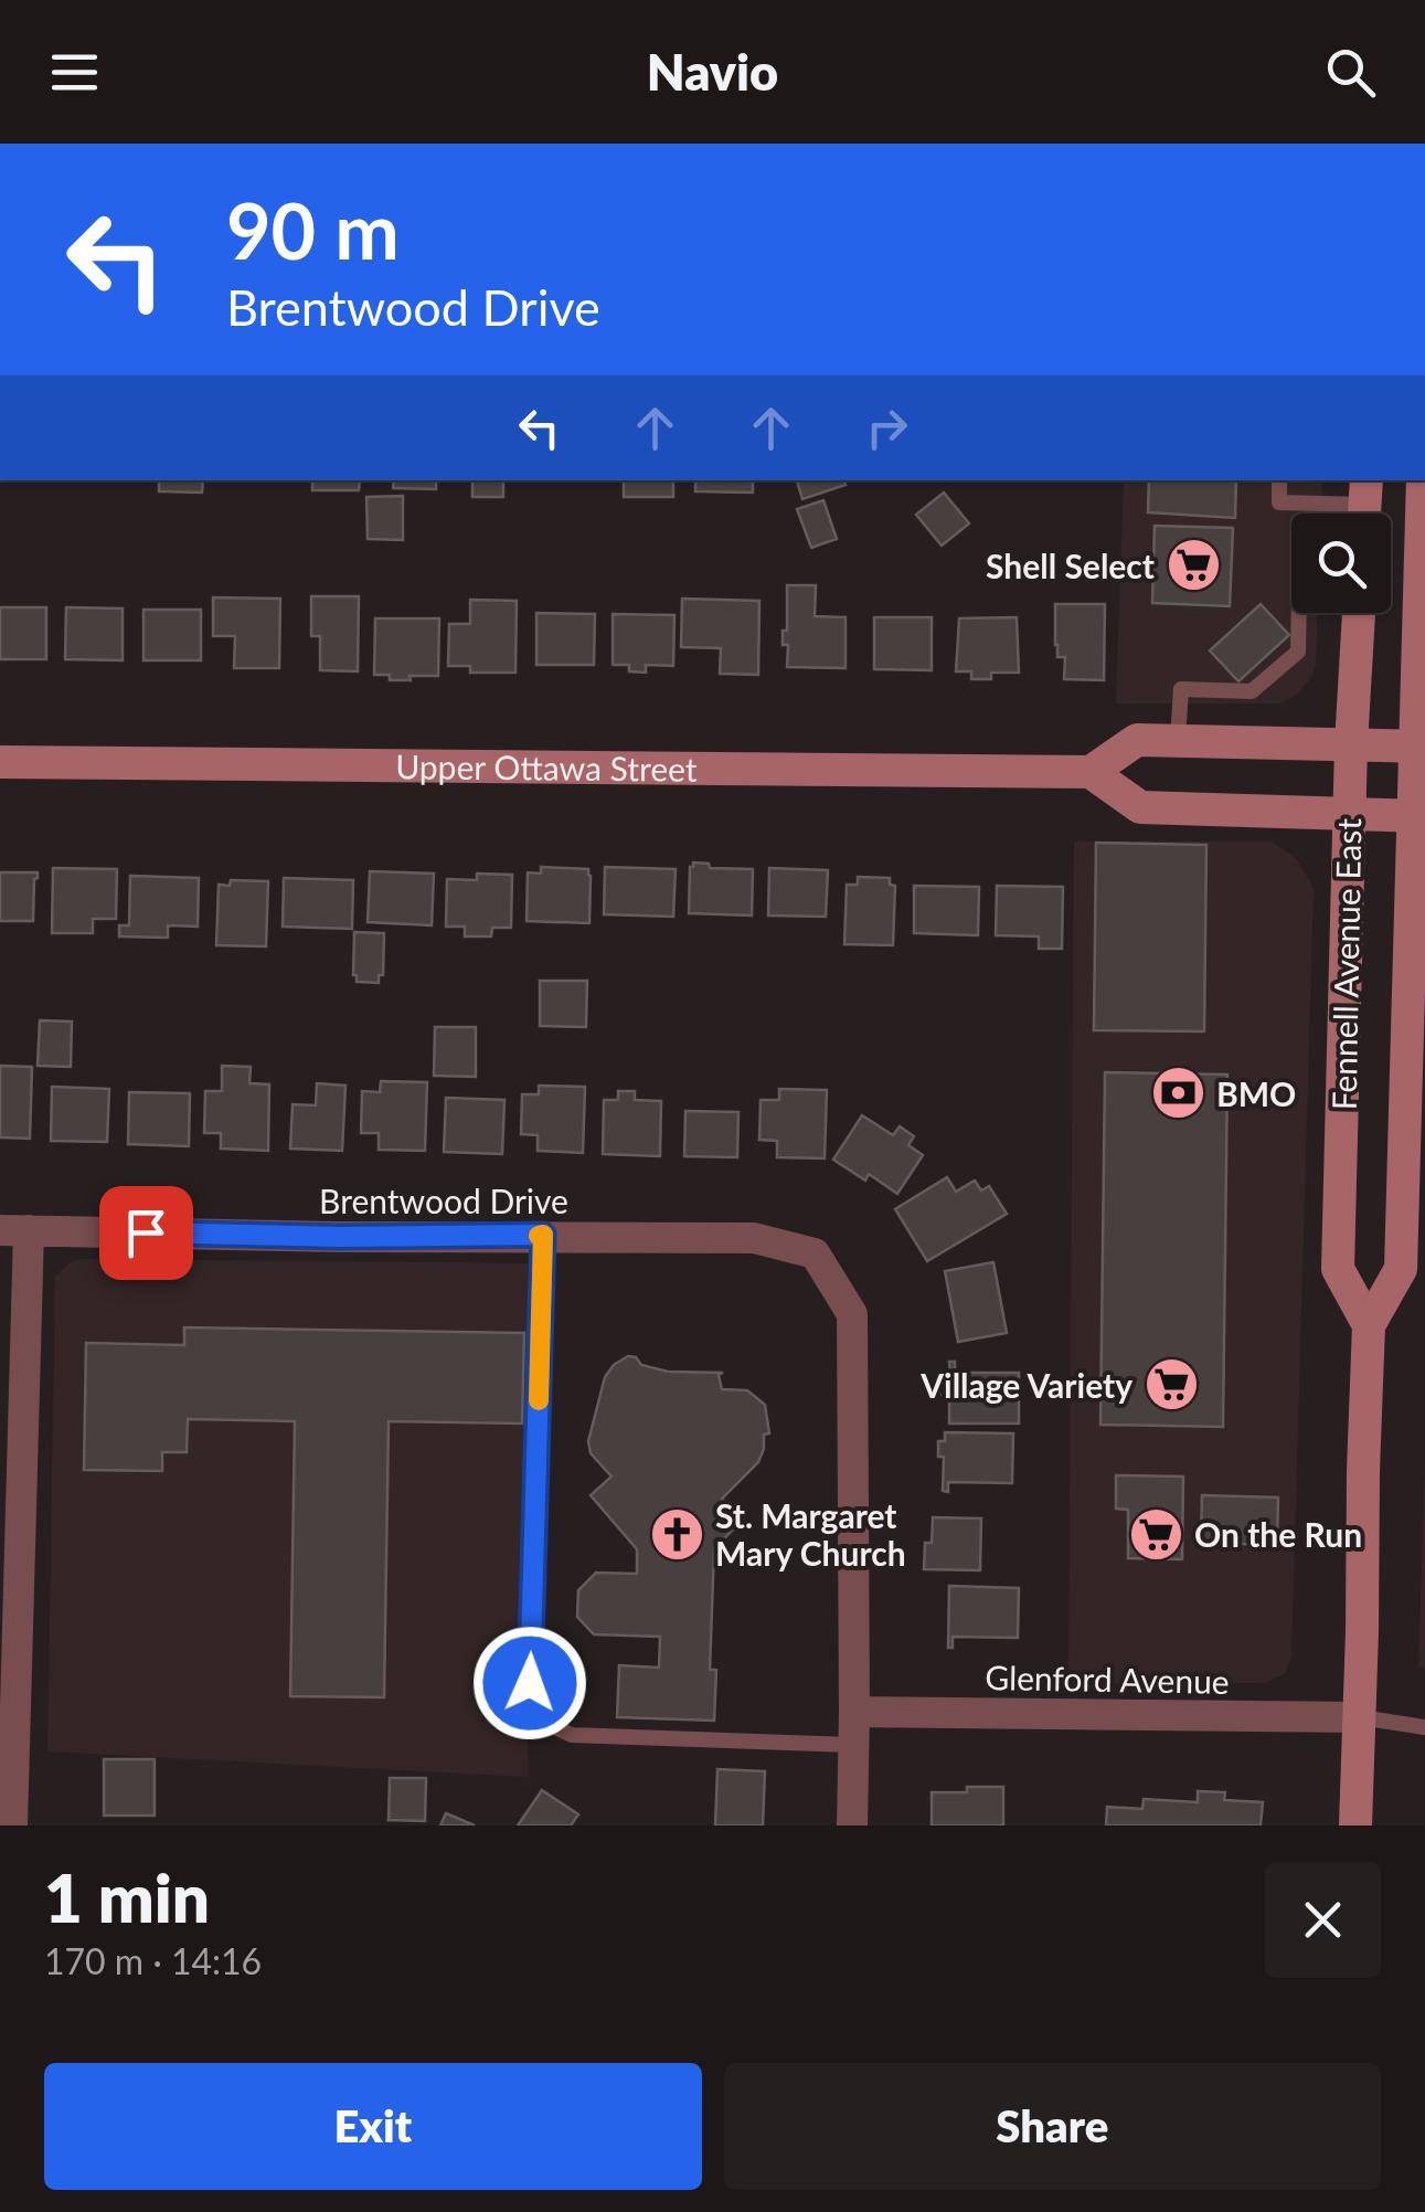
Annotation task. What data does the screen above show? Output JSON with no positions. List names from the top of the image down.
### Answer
{
  "streets": {
    "main road": ["Upper Ottawa Street", "Fennell Avenue East"],
    "street": ["Brentwood Drive", "Glenford Avenue"]
  },
  "crossings": [
    ["Fennell Avenue East", "Glenford Avenue"],
    ["Brentwood Drive", "Glenford Avenue"]
  ],
  "places": {
    "supermarket": ["Shell Select", "Village Variety", "On the Run"],
    "bank": ["BMO"],
    "church": ["St. Margaret Mary Church"]
  },
  "page": {
    "header": "Navio",
    "turn": ["90 m", "Brentwood Drive"],
    "heading": ["1 min", "170 m · 14:16"],
    "buttons": ["Exit", "Share"]
  }
}
